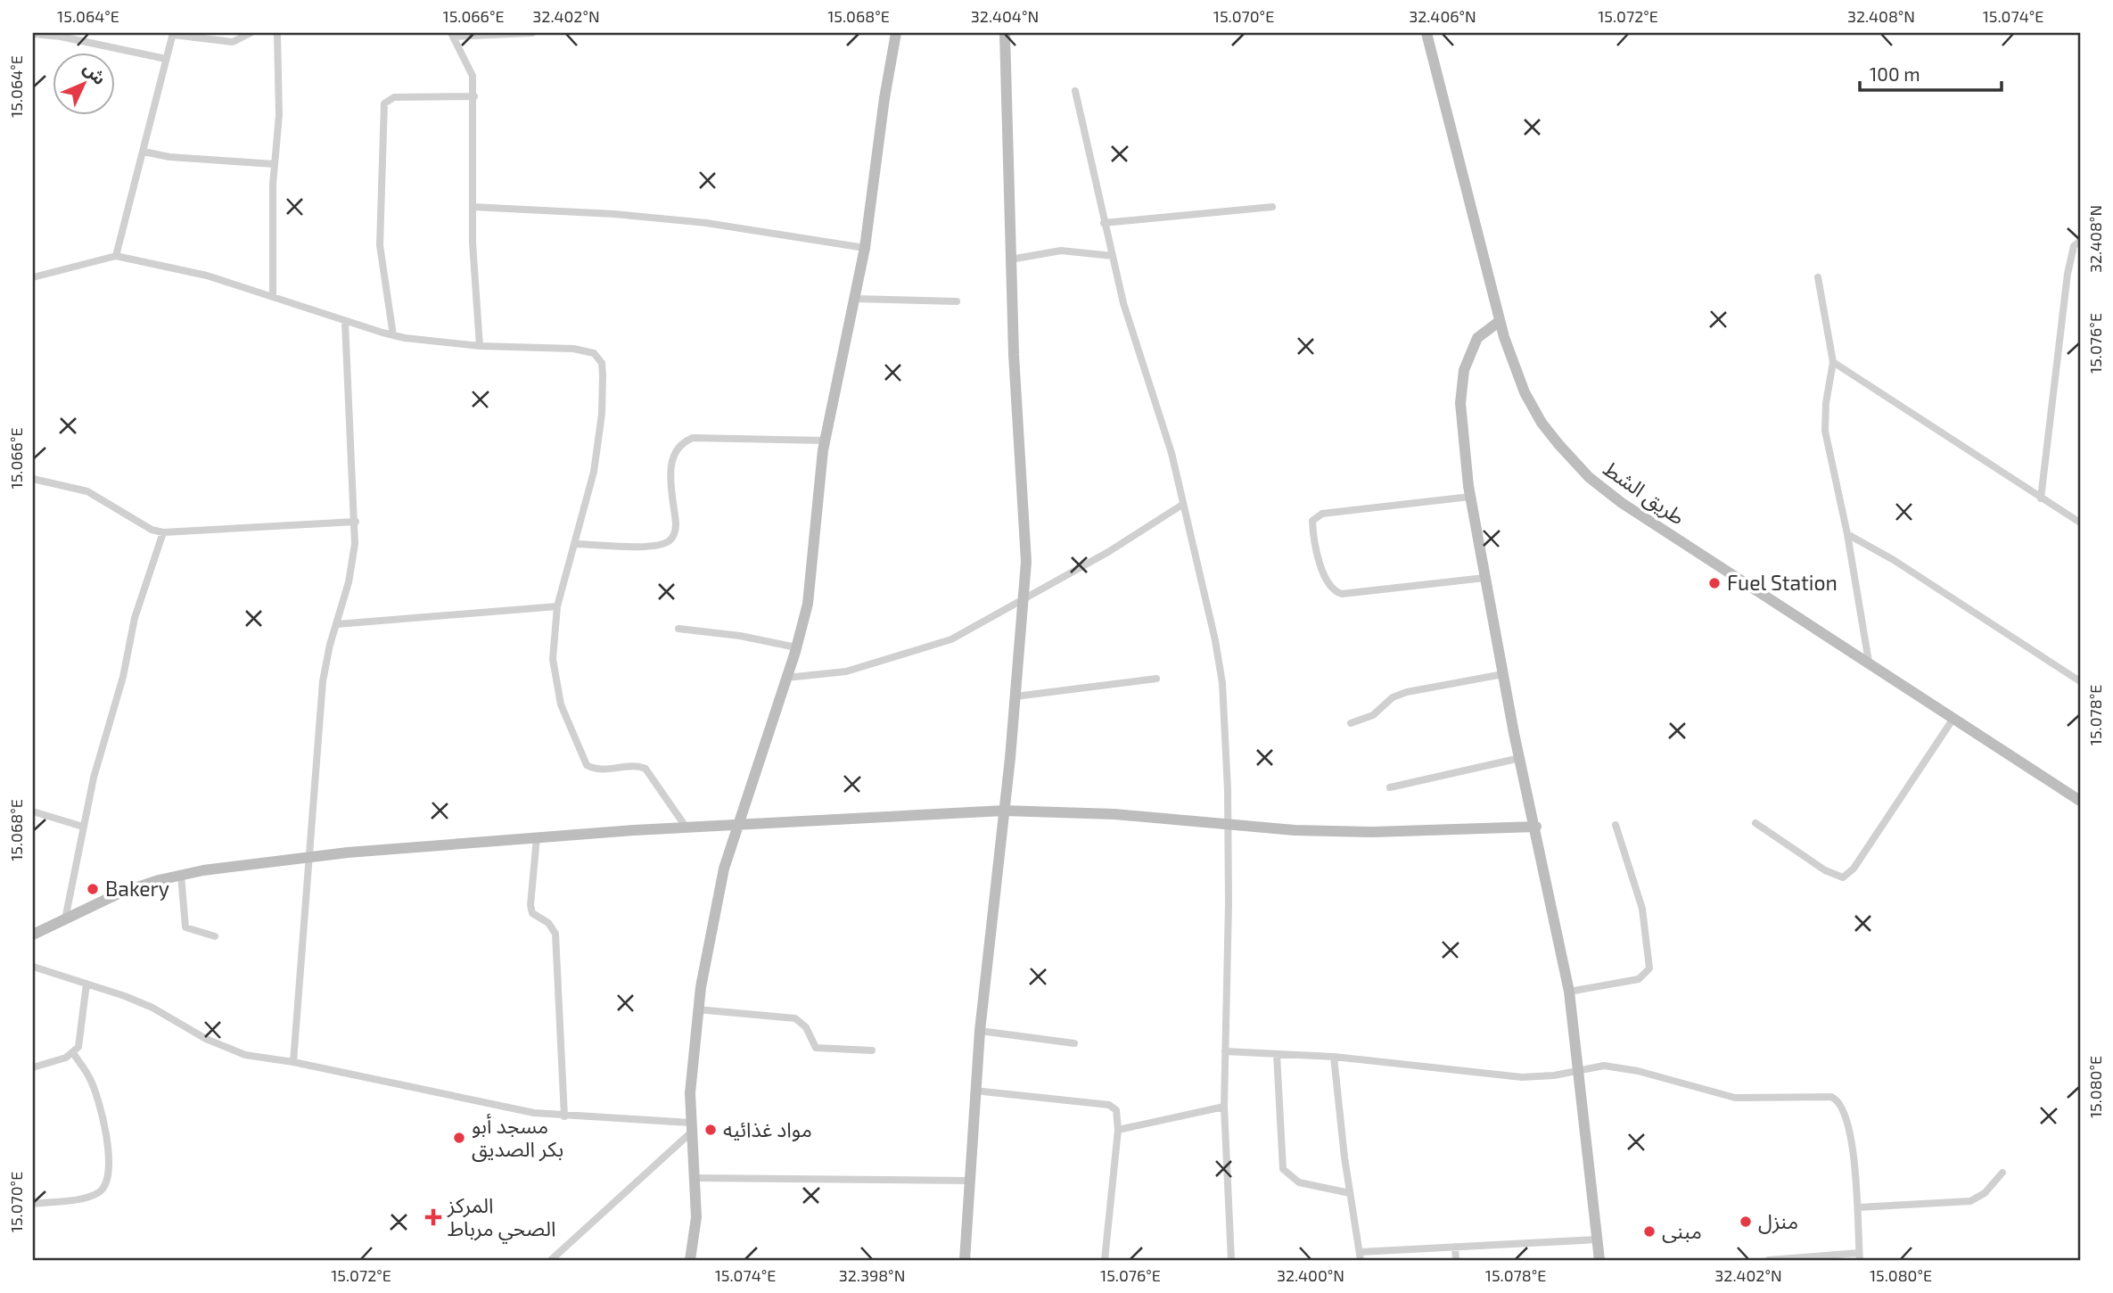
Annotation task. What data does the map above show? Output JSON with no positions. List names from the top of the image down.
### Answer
{
  "streets": {
    "street": ["طريق الشط"]
  },
  "places": {
    "other": [
      "Fuel Station",
      "Bakery",
      "مواد غذائيه",
      "مسجد أبو بكر الصديق",
      "منزل",
      "مبنى"
    ],
    "health": ["المركز الصحي مرباط"]
  },
  "scale_bar": "100 m",
  "north": "top right",
  "coordinates": [
    "15.064°E",
    "15.066°E",
    "32.402°N",
    "15.068°E",
    "32.404°N",
    "15.070°E",
    "32.406°N",
    "15.072°E",
    "32.408°N",
    "15.074°E",
    "15.076°E",
    "15.078°E",
    "15.080°E",
    "32.398°N",
    "32.400°N"
  ]
}
